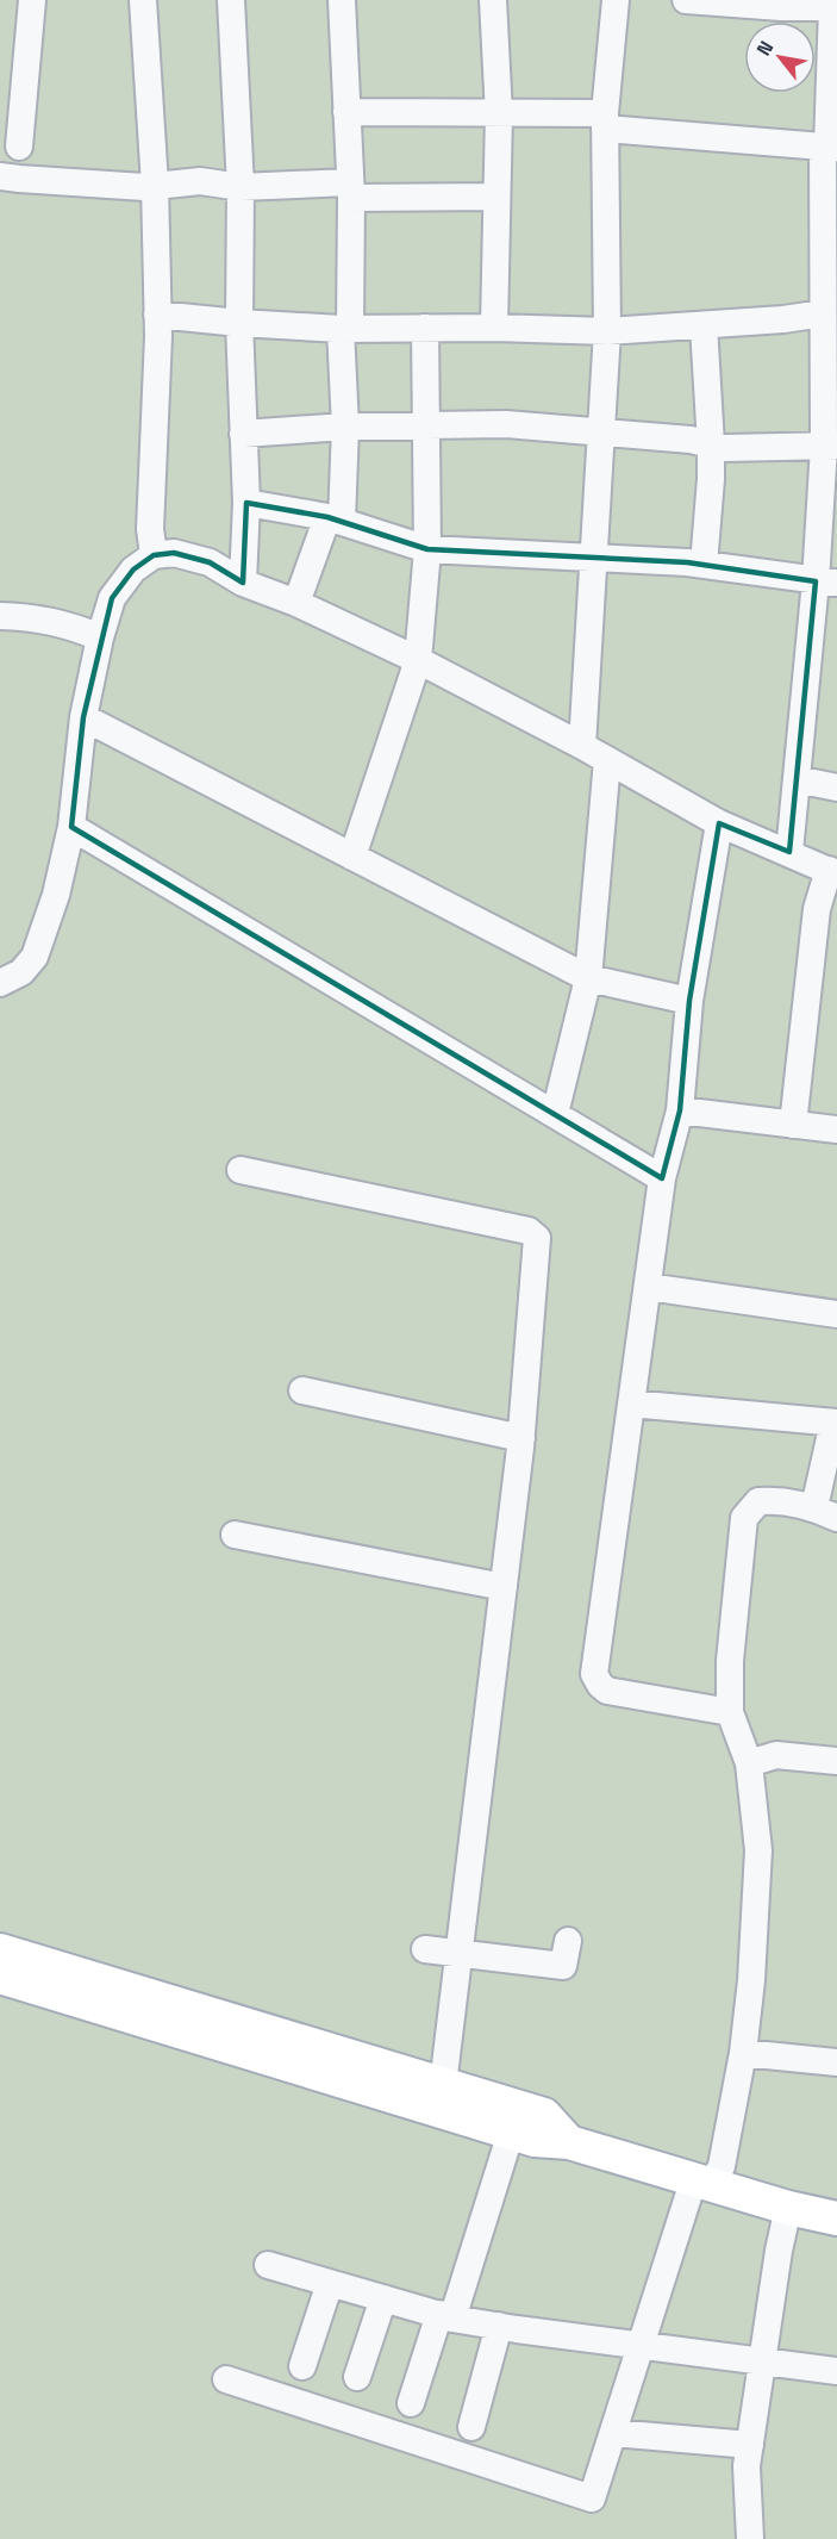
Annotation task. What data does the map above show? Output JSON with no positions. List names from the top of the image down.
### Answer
{
  "north": "top left"
}
